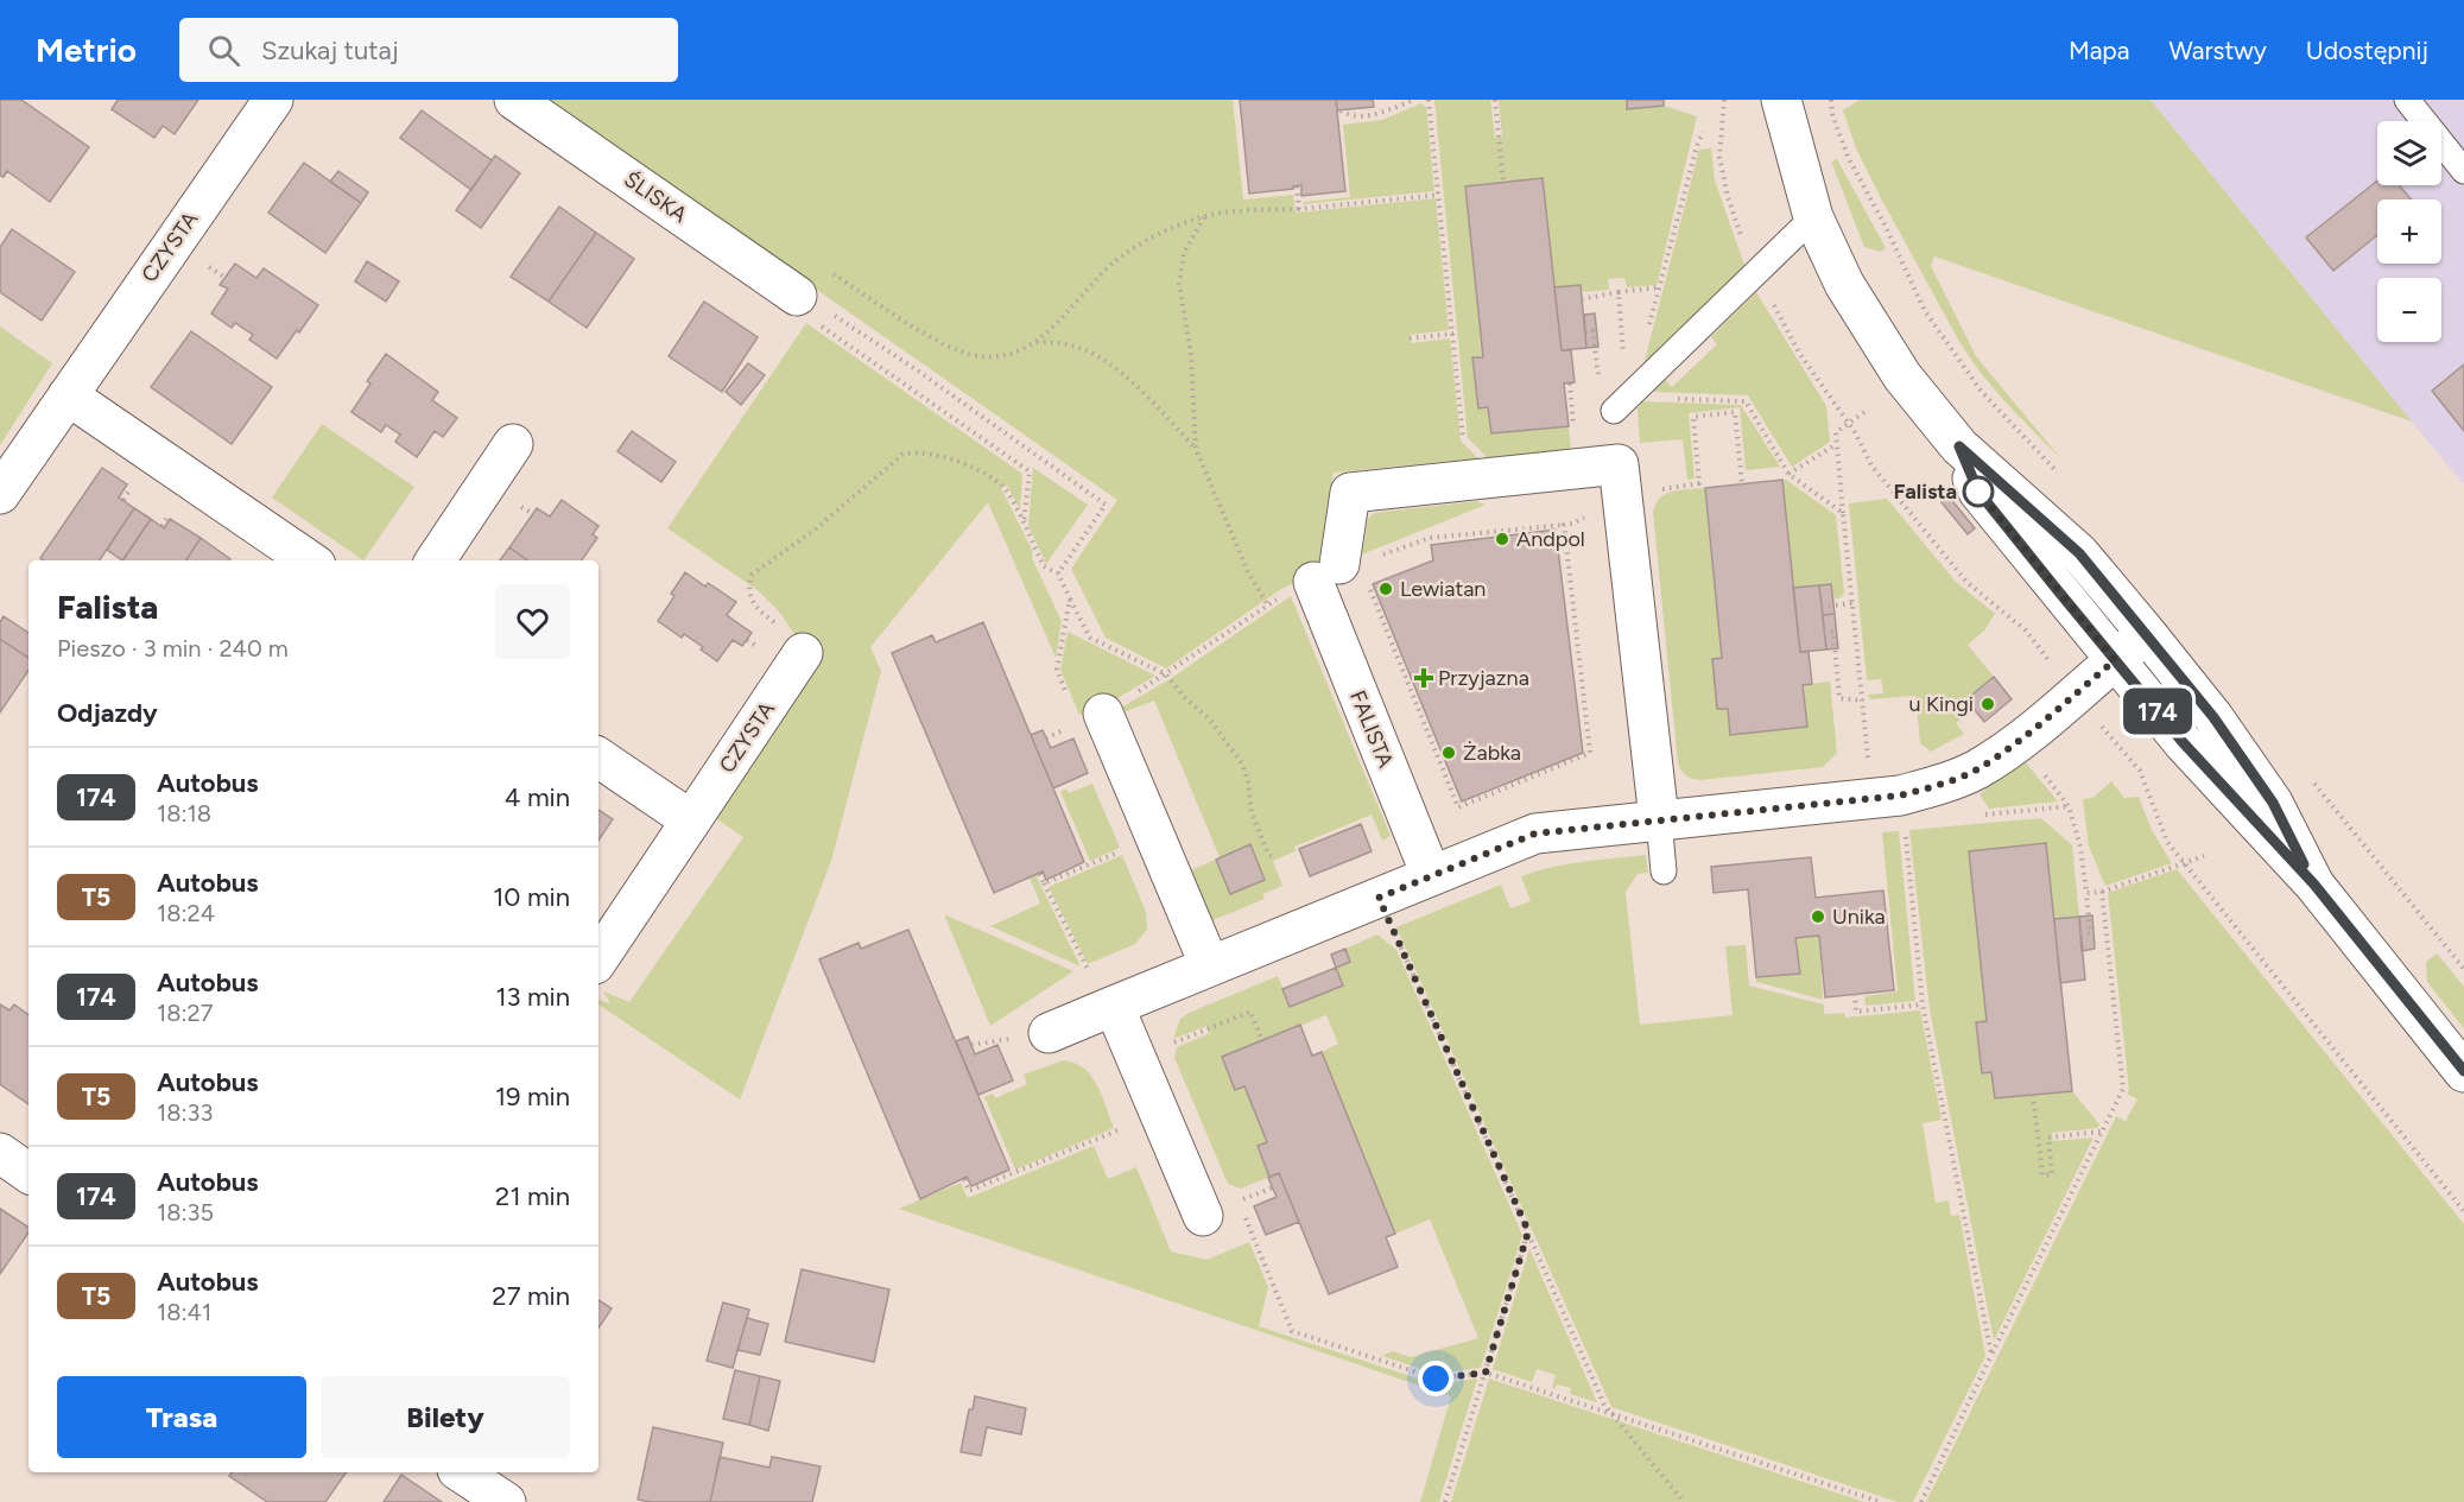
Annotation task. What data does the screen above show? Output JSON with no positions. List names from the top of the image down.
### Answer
{
  "streets": {
    "street": ["ŚLISKA", "CZYSTA", "FALISTA"]
  },
  "places": {
    "other": [
      "Falista",
      "Andpol",
      "Lewiatan",
      "u Kingi",
      "Żabka",
      "Unika"
    ],
    "health": ["Przyjazna"]
  },
  "lines": ["bus line 174"],
  "page": {
    "header": "Metrio",
    "search": "Szukaj tutaj",
    "nav": ["Mapa", "Warstwy", "Udostępnij"],
    "on_map": "174",
    "map_buttons": ["+", "−"],
    "heading": [
      ["Falista", "Pieszo · 3 min · 240 m"],
      "Odjazdy"
    ],
    "list": [
      {
        "mark": "174",
        "name": "Autobus",
        "note": "18:18",
        "value": "4 min"
      },
      {
        "mark": "T5",
        "name": "Autobus",
        "note": "18:24",
        "value": "10 min"
      },
      {
        "mark": "174",
        "name": "Autobus",
        "note": "18:27",
        "value": "13 min"
      },
      {
        "mark": "T5",
        "name": "Autobus",
        "note": "18:33",
        "value": "19 min"
      },
      {
        "mark": "174",
        "name": "Autobus",
        "note": "18:35",
        "value": "21 min"
      },
      {
        "mark": "T5",
        "name": "Autobus",
        "note": "18:41",
        "value": "27 min"
      }
    ],
    "buttons": ["Trasa", "Bilety"]
  }
}
